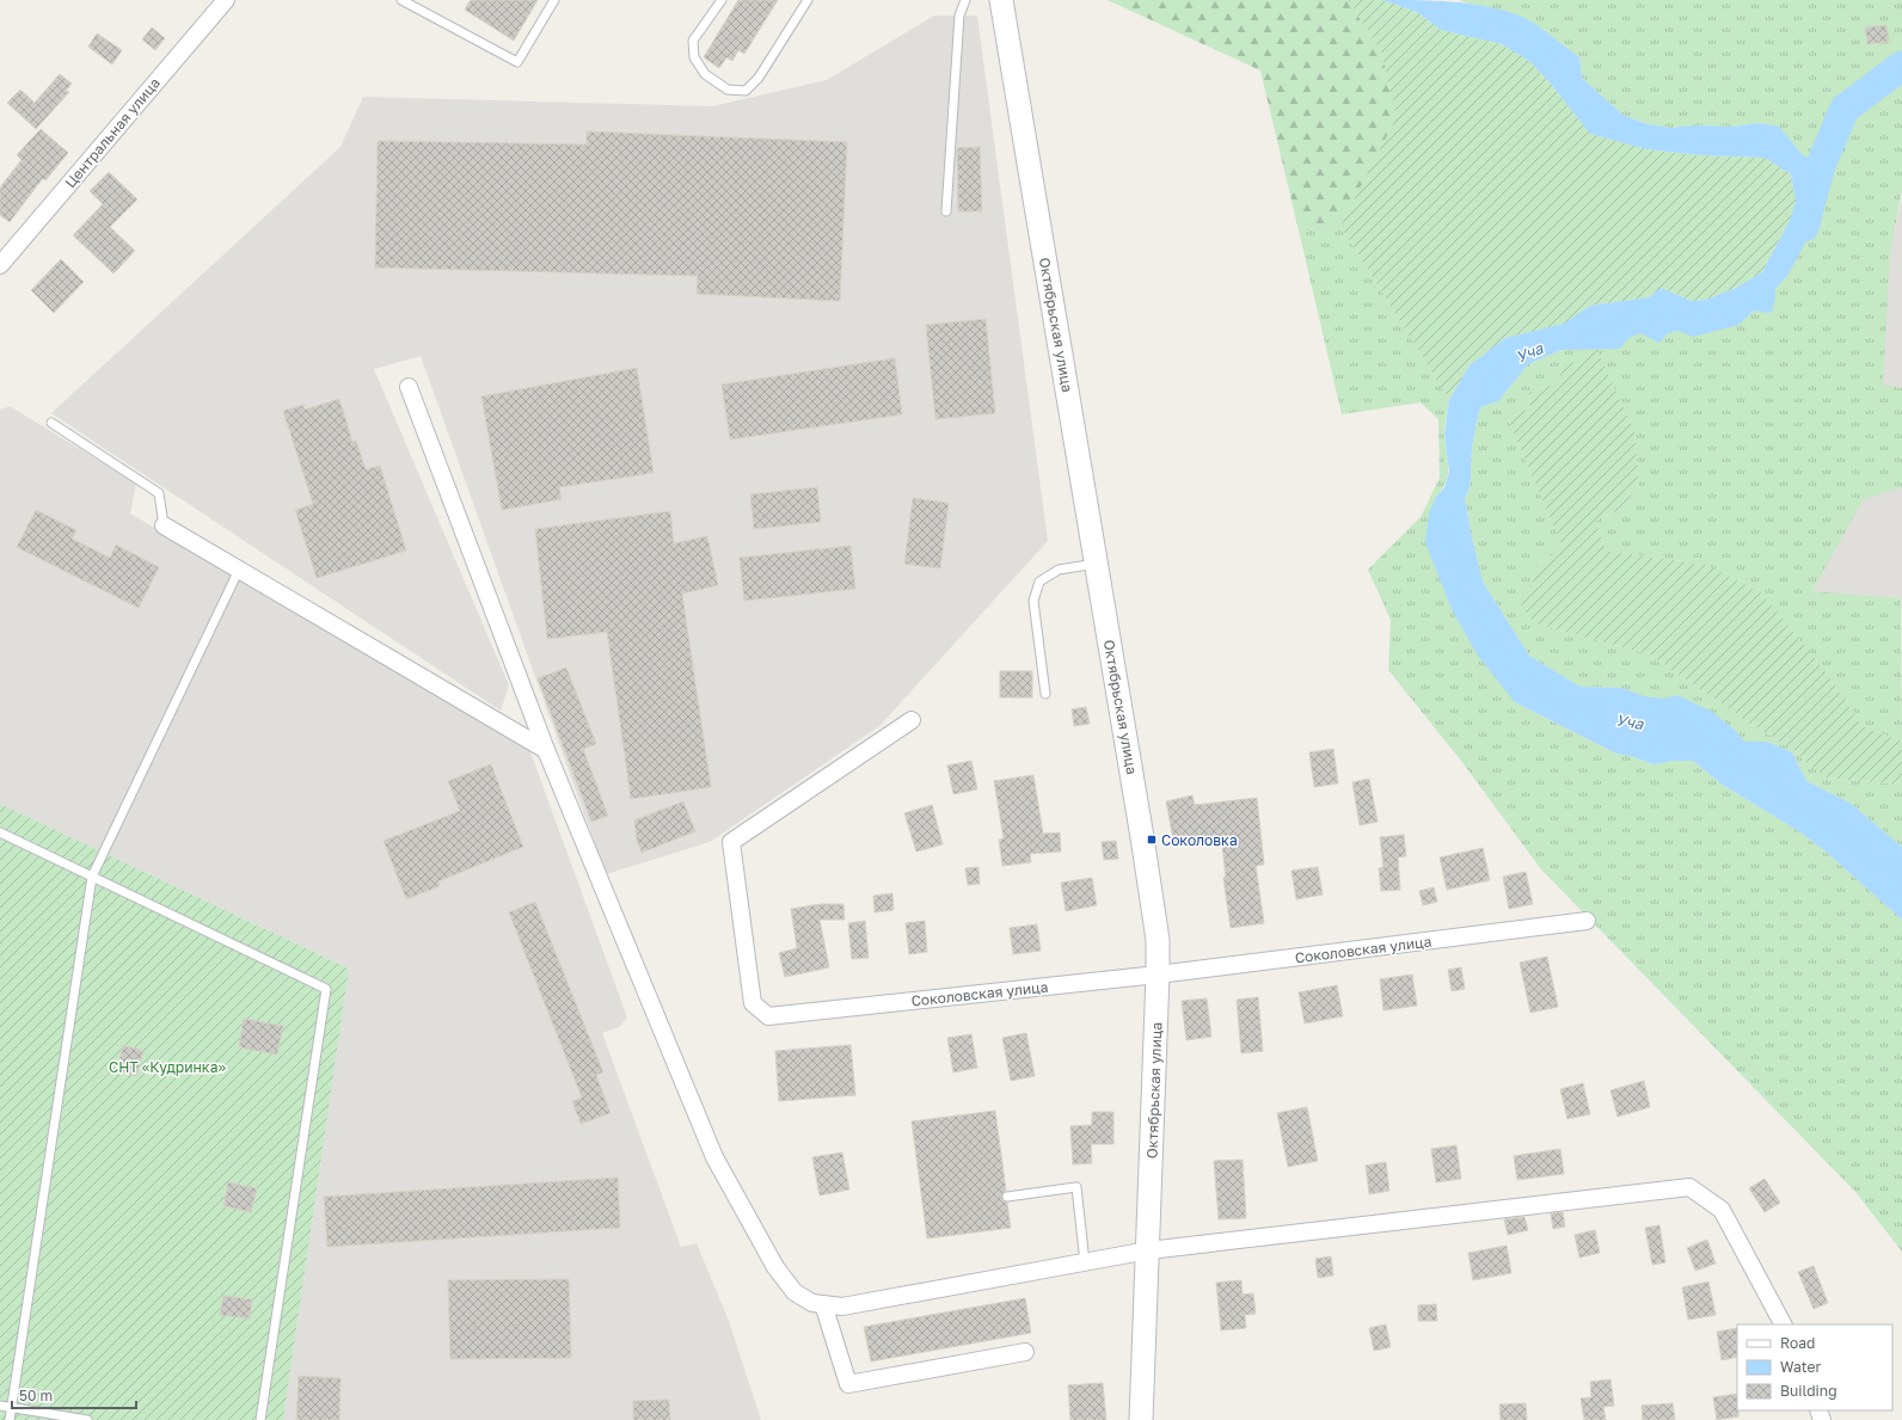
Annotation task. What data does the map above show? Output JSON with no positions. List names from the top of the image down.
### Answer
{
  "streets": {
    "street": ["Центральная улица", "Октябрьская улица", "Соколовская улица"]
  },
  "crossings": [
    ["Октябрьская улица", "Соколовская улица"]
  ],
  "water": ["Уча"],
  "parks": ["СНТ «Кудринка»"],
  "places": {
    "transit": ["Соколовка"]
  },
  "legend": ["Road", "Water", "Building"],
  "scale_bar": "50 m"
}
